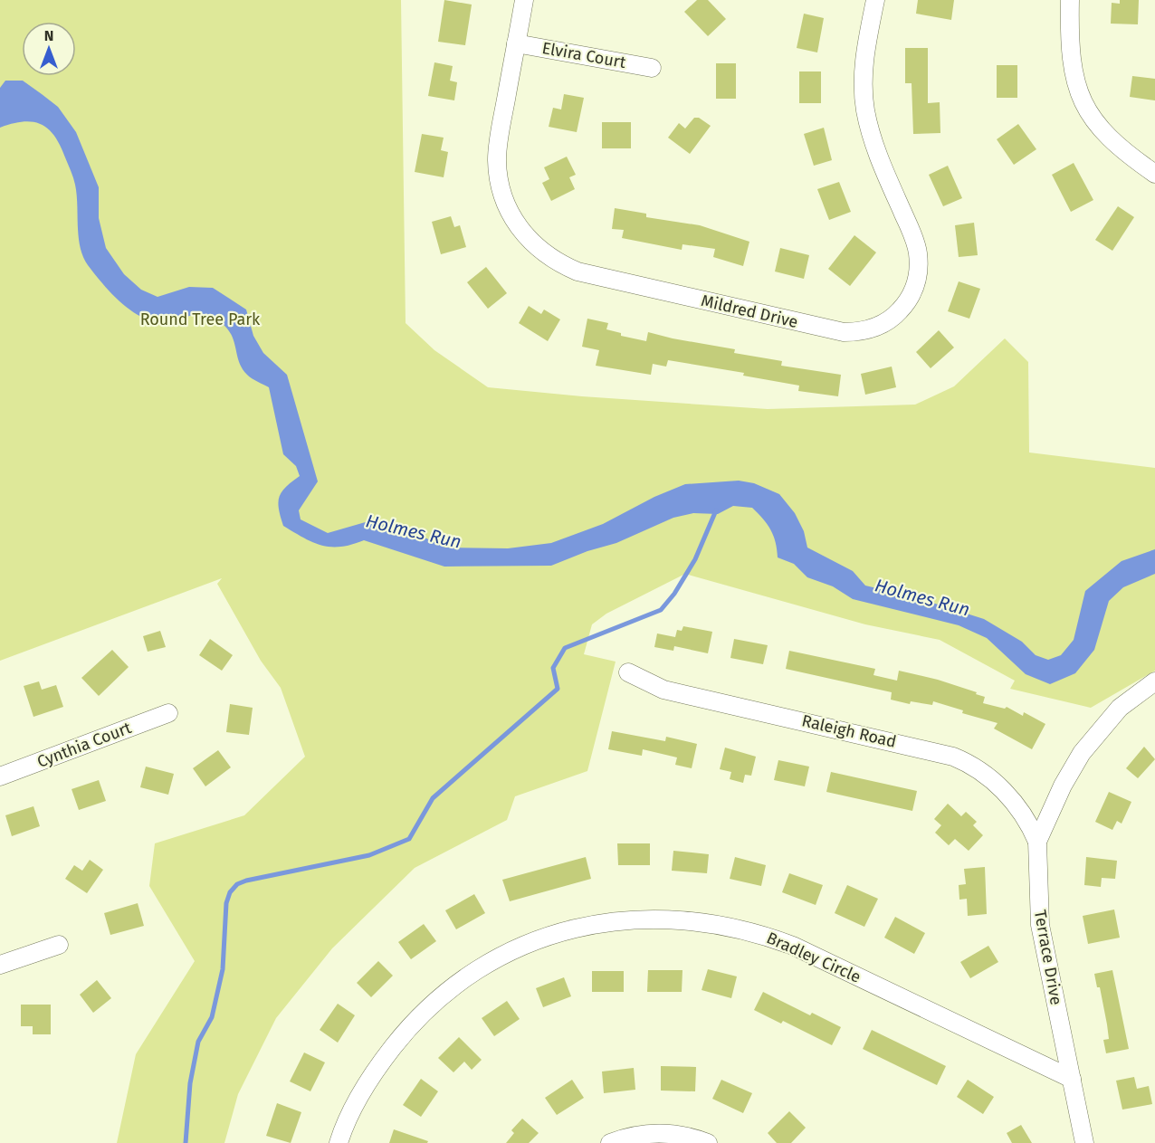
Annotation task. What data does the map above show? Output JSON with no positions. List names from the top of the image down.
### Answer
{
  "streets": {
    "street": [
      "Elvira Court",
      "Mildred Drive",
      "Raleigh Road",
      "Cynthia Court",
      "Bradley Circle",
      "Terrace Drive"
    ]
  },
  "crossings": [
    ["Elvira Court", "Mildred Drive"],
    ["Raleigh Road", "Terrace Drive"],
    ["Bradley Circle", "Terrace Drive"]
  ],
  "water": ["Holmes Run"],
  "parks": ["Round Tree Park"],
  "north": "top"
}
